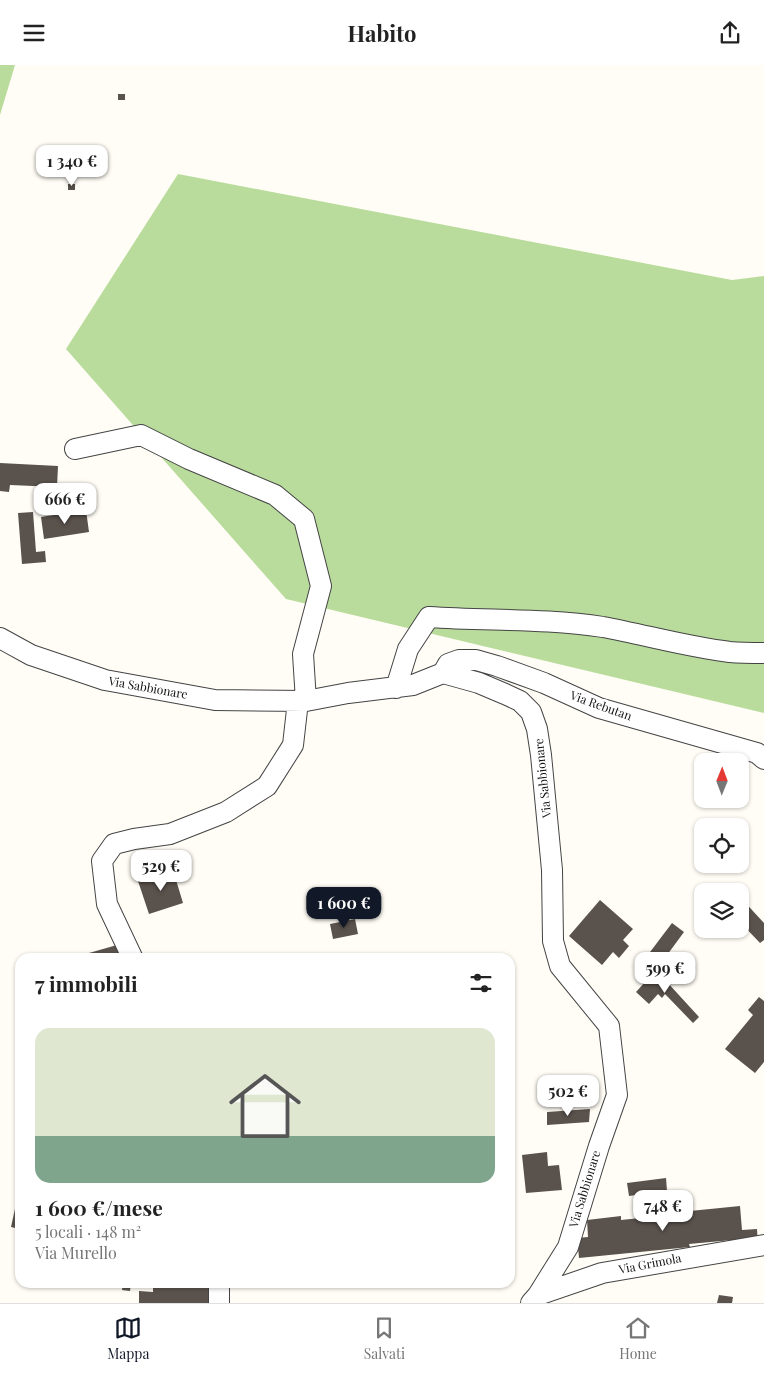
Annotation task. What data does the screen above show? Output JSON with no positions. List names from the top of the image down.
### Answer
{
  "streets": {
    "street": ["Via Sabbionare", "Via Rebutan", "Via Grimola"]
  },
  "crossings": [
    ["Via Sabbionare", "Via Rebutan"],
    ["Via Sabbionare", "Via Grimola"]
  ],
  "north": "top",
  "page": {
    "header": "Habito",
    "price": [
      "1 340 €",
      "666 €",
      "529 €",
      "1 600 €",
      "599 €",
      "502 €",
      "748 €"
    ],
    "heading": "7 immobili",
    "list": [
      {
        "name": "1 600 €/mese",
        "note": "5 locali · 148 m² · Via Murello"
      }
    ],
    "tabs": ["Mappa", "Salvati", "Home"]
  }
}
